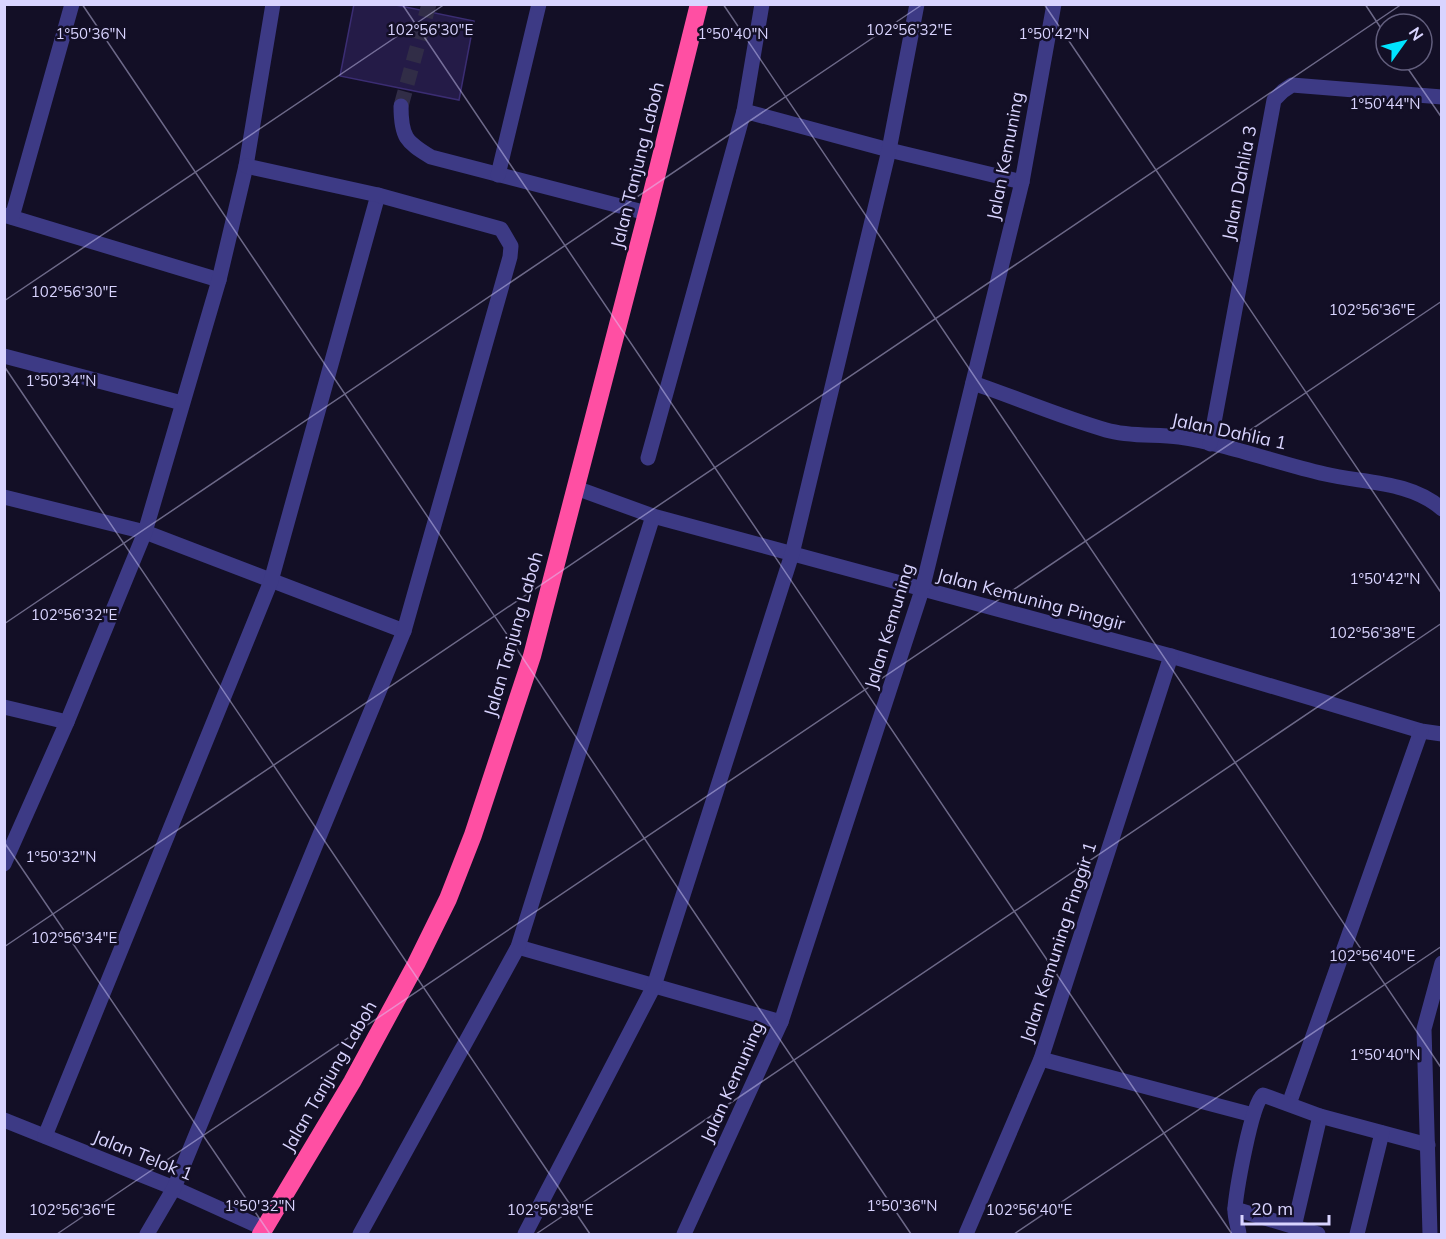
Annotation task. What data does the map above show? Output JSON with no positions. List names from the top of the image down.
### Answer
{
  "streets": {
    "highway": ["Jalan Tanjung Laboh"],
    "street": [
      "Jalan Kemuning",
      "Jalan Dahlia 3",
      "Jalan Dahlia 1",
      "Jalan Kemuning Pinggir",
      "Jalan Kemuning Pinggir 1",
      "Jalan Telok 1"
    ]
  },
  "crossings": [
    ["Jalan Kemuning", "Jalan Dahlia 1"],
    ["Jalan Kemuning", "Jalan Kemuning Pinggir"],
    ["Jalan Tanjung Laboh", "Jalan Kemuning Pinggir"],
    ["Jalan Tanjung Laboh", "Jalan Telok 1"],
    ["Jalan Dahlia 3", "Jalan Dahlia 1"],
    ["Jalan Kemuning Pinggir", "Jalan Kemuning Pinggir 1"]
  ],
  "scale_bar": "20 m",
  "north": "top right",
  "coordinates": [
    "102°56'30\"E",
    "102°56'32\"E",
    "1°50'36\"N",
    "1°50'40\"N",
    "1°50'42\"N",
    "1°50'44\"N",
    "102°56'36\"E",
    "1°50'34\"N",
    "102°56'38\"E",
    "1°50'32\"N",
    "102°56'34\"E",
    "102°56'40\"E"
  ]
}
